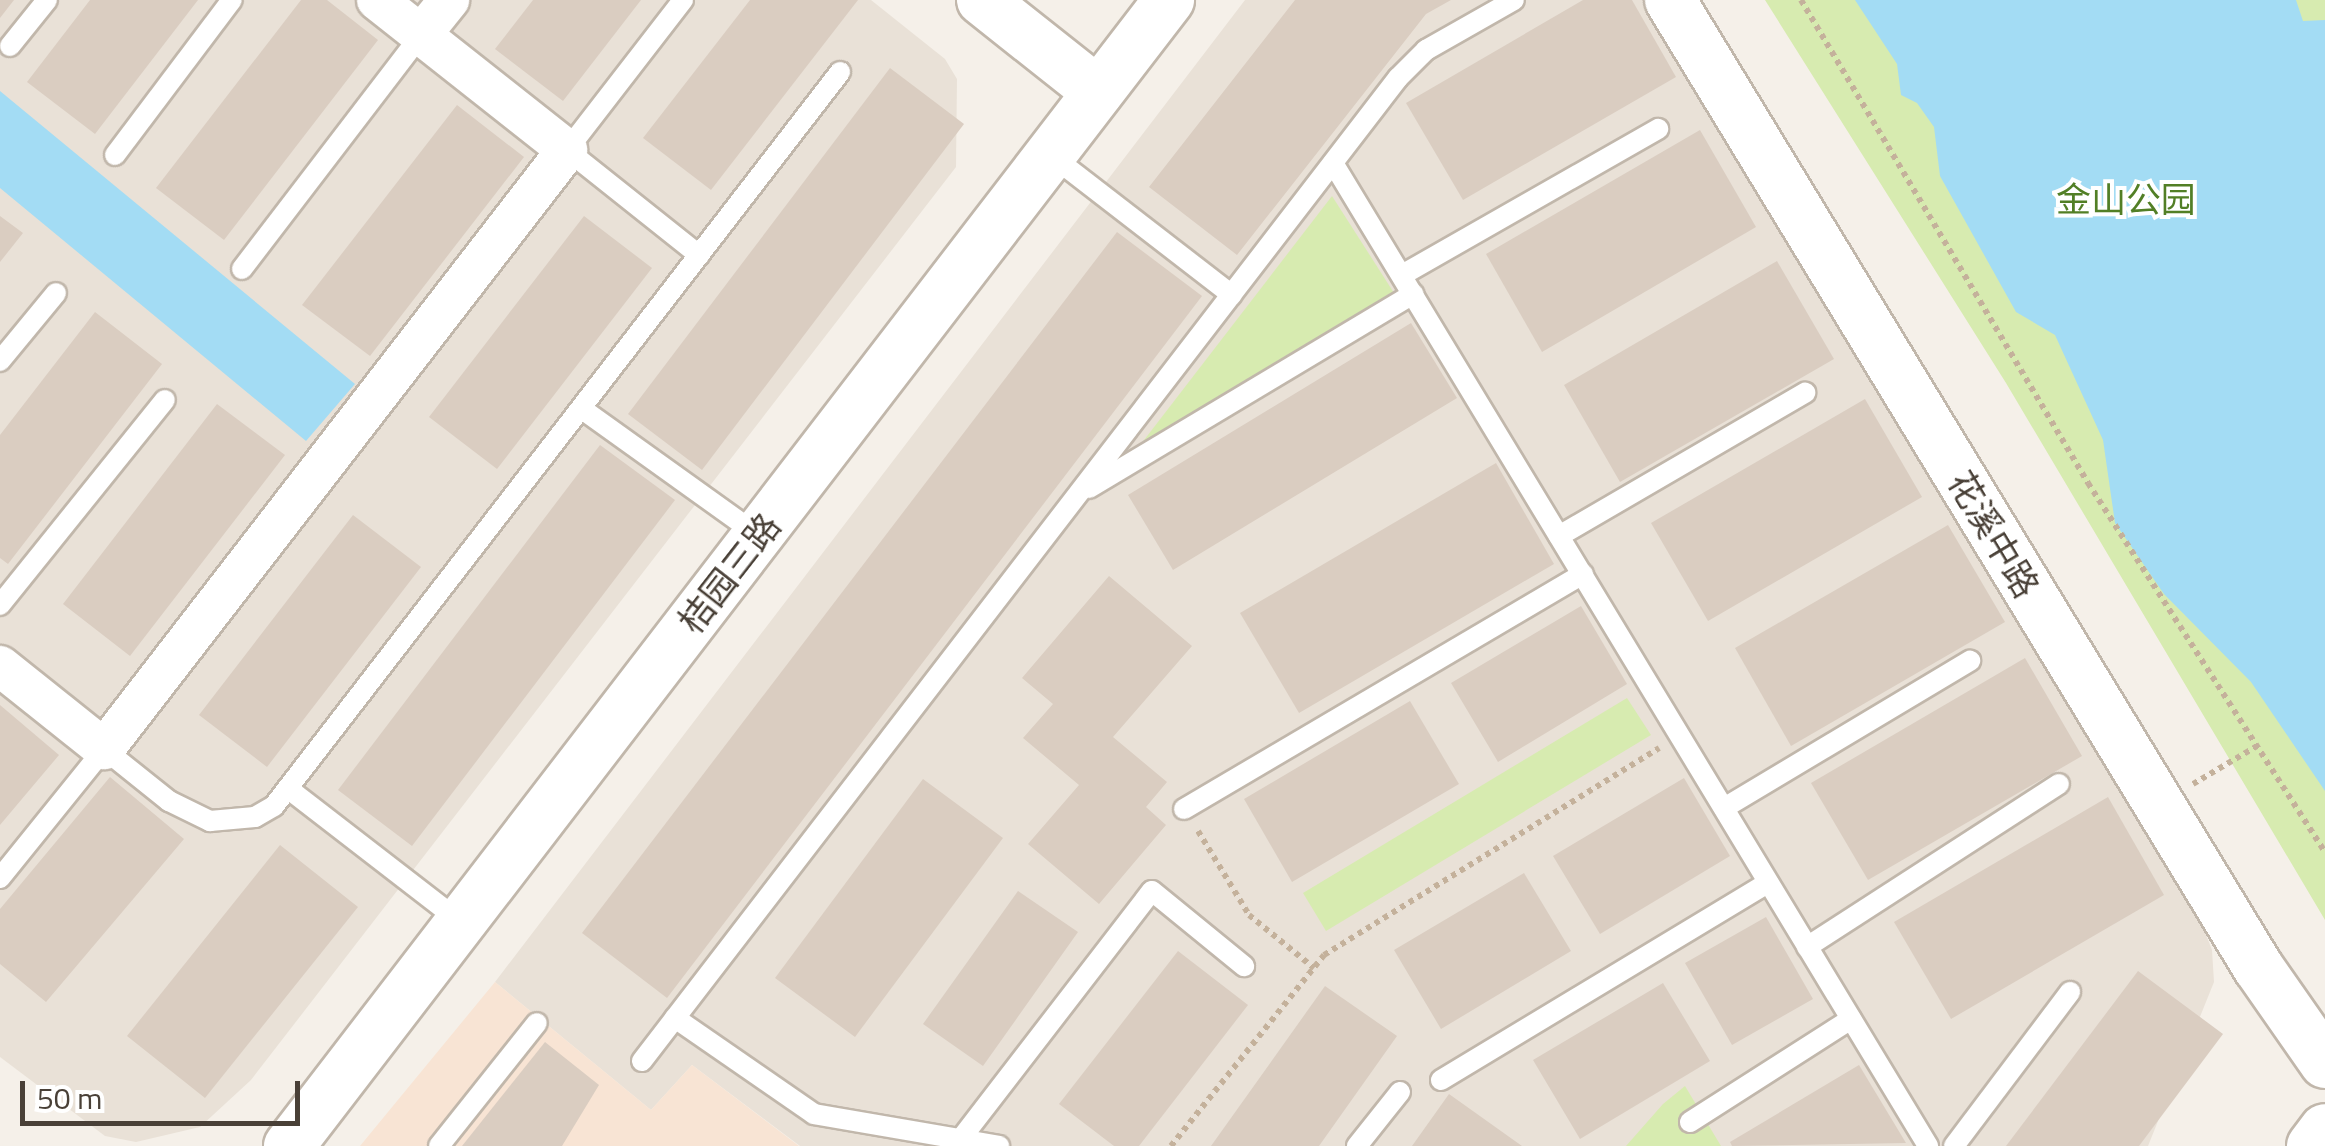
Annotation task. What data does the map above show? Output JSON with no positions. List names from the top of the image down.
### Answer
{
  "streets": {
    "street": ["花溪中路", "桔园三路"]
  },
  "parks": ["金山公园"],
  "scale_bar": "50 m"
}
